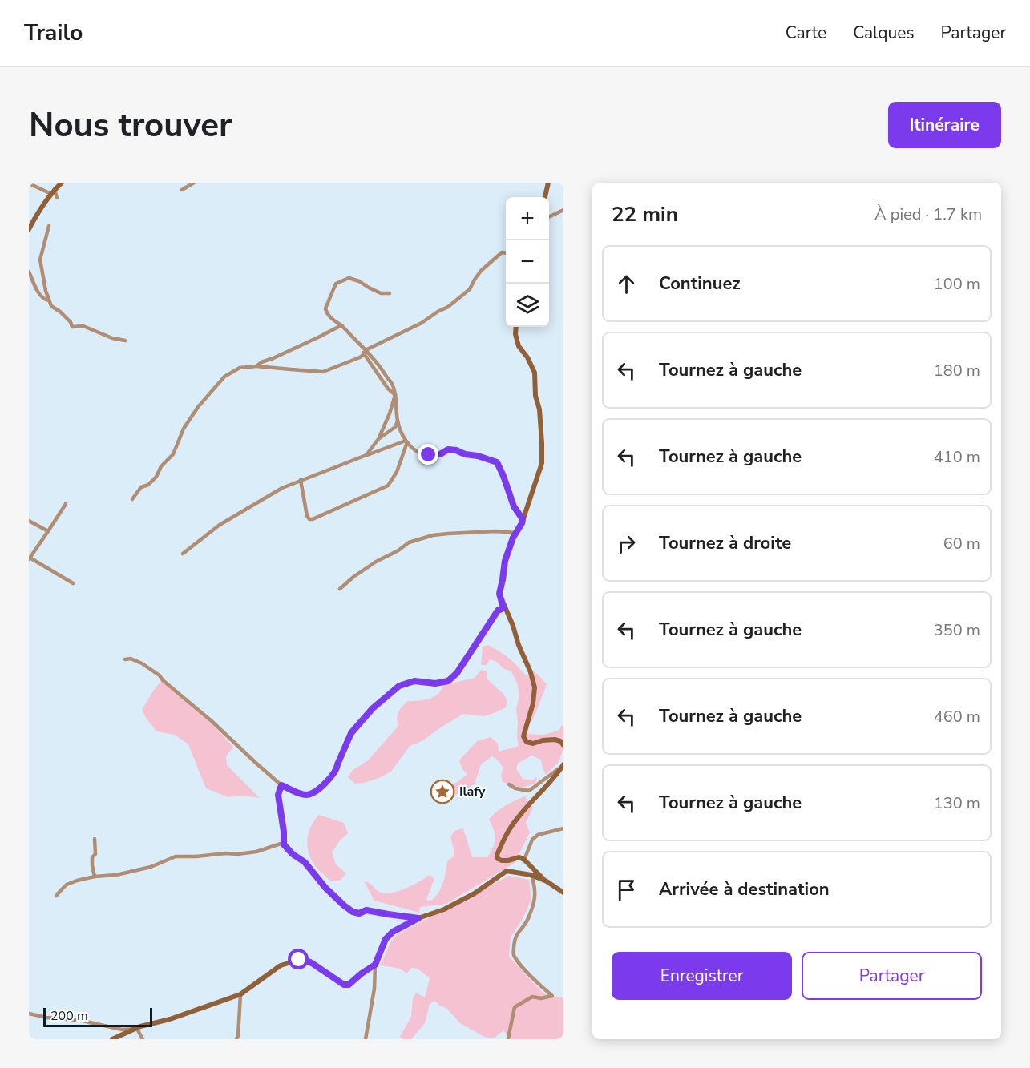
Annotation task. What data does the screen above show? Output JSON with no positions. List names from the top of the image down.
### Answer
{
  "places": {
    "place": ["Ilafy"]
  },
  "scale_bar": "200 m",
  "page": {
    "header": "Trailo",
    "nav": ["Carte", "Calques", "Partager"],
    "buttons": [
      "Itinéraire",
      ["Enregistrer", "Partager"]
    ],
    "title": "Nous trouver",
    "heading": ["22 min", "À pied · 1.7 km"],
    "map_buttons": ["+", "−"],
    "list": [
      ["Continuez", "100 m"],
      ["Tournez à gauche", "180 m"],
      ["Tournez à gauche", "410 m"],
      ["Tournez à droite", "60 m"],
      ["Tournez à gauche", "350 m"],
      ["Tournez à gauche", "460 m"],
      ["Tournez à gauche", "130 m"],
      "Arrivée à destination"
    ],
    "scale": "200 m"
  }
}
